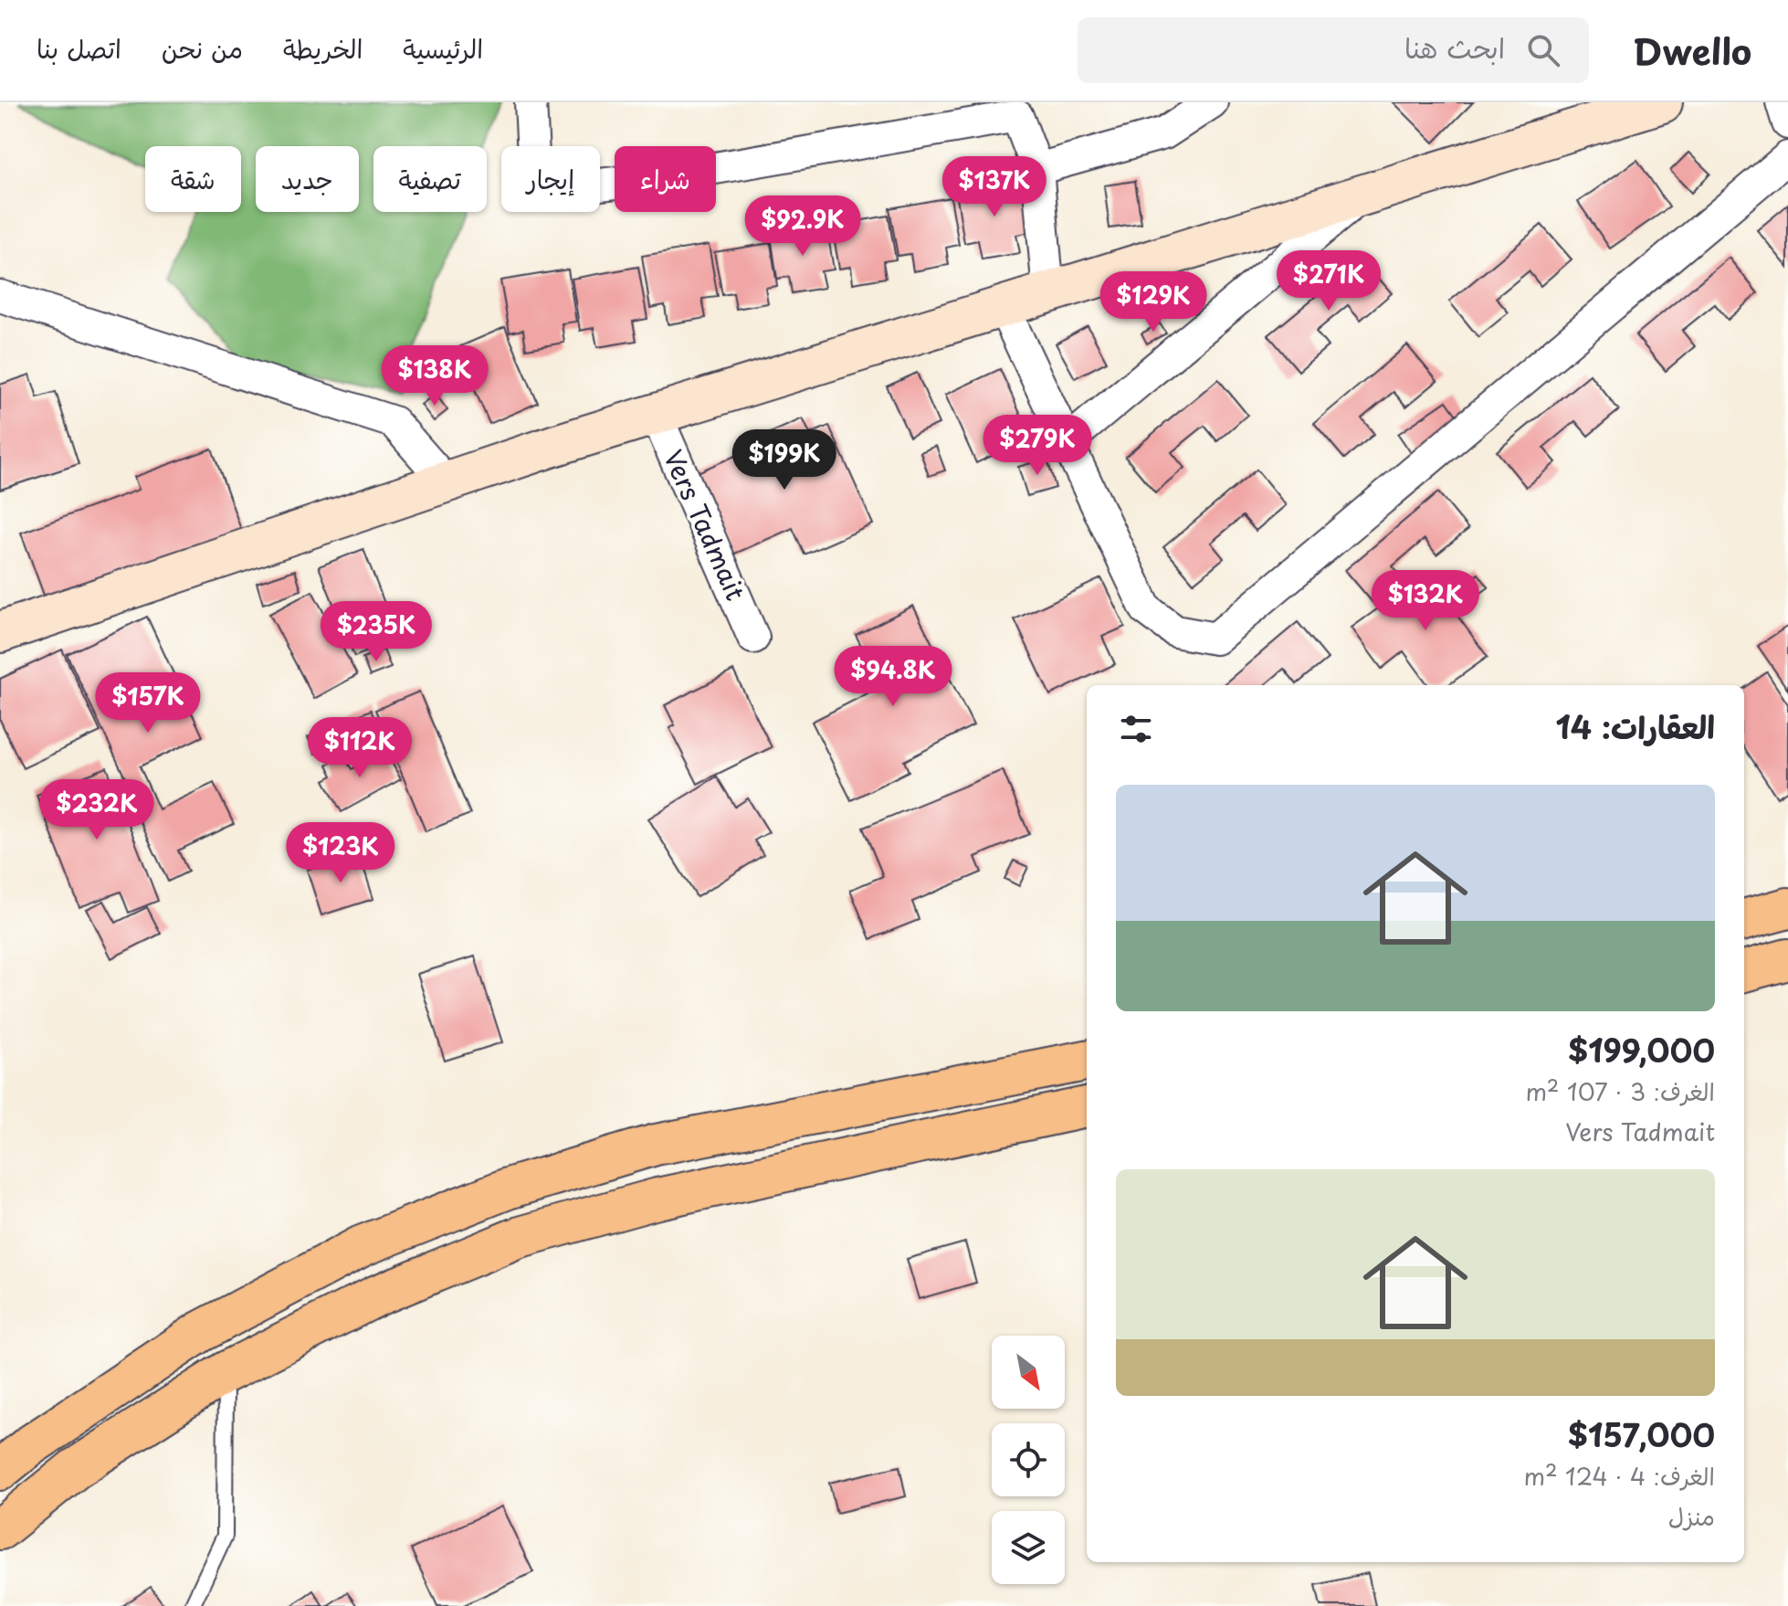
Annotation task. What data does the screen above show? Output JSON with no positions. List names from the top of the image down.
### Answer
{
  "streets": {
    "street": ["Vers Tadmait"]
  },
  "north": "bottom right",
  "page": {
    "header": "Dwello",
    "search": "ابحث هنا",
    "nav": [
      "الرئيسية",
      "الخريطة",
      "من نحن",
      "اتصل بنا"
    ],
    "chip": [
      "شراء",
      "إيجار",
      "تصفية",
      "جديد",
      "شقة"
    ],
    "price": [
      "$137K",
      "$92.9K",
      "$271K",
      "$129K",
      "$138K",
      "$279K",
      "$199K",
      "$132K",
      "$235K",
      "$94.8K",
      "$157K",
      "$112K",
      "$232K",
      "$123K"
    ],
    "heading": "العقارات: 14",
    "list": [
      {
        "name": "$199,000",
        "note": "الغرف: 3 · 107 m² · Vers Tadmait"
      },
      {
        "name": "$157,000",
        "note": "الغرف: 4 · 124 m² · منزل"
      }
    ]
  }
}
